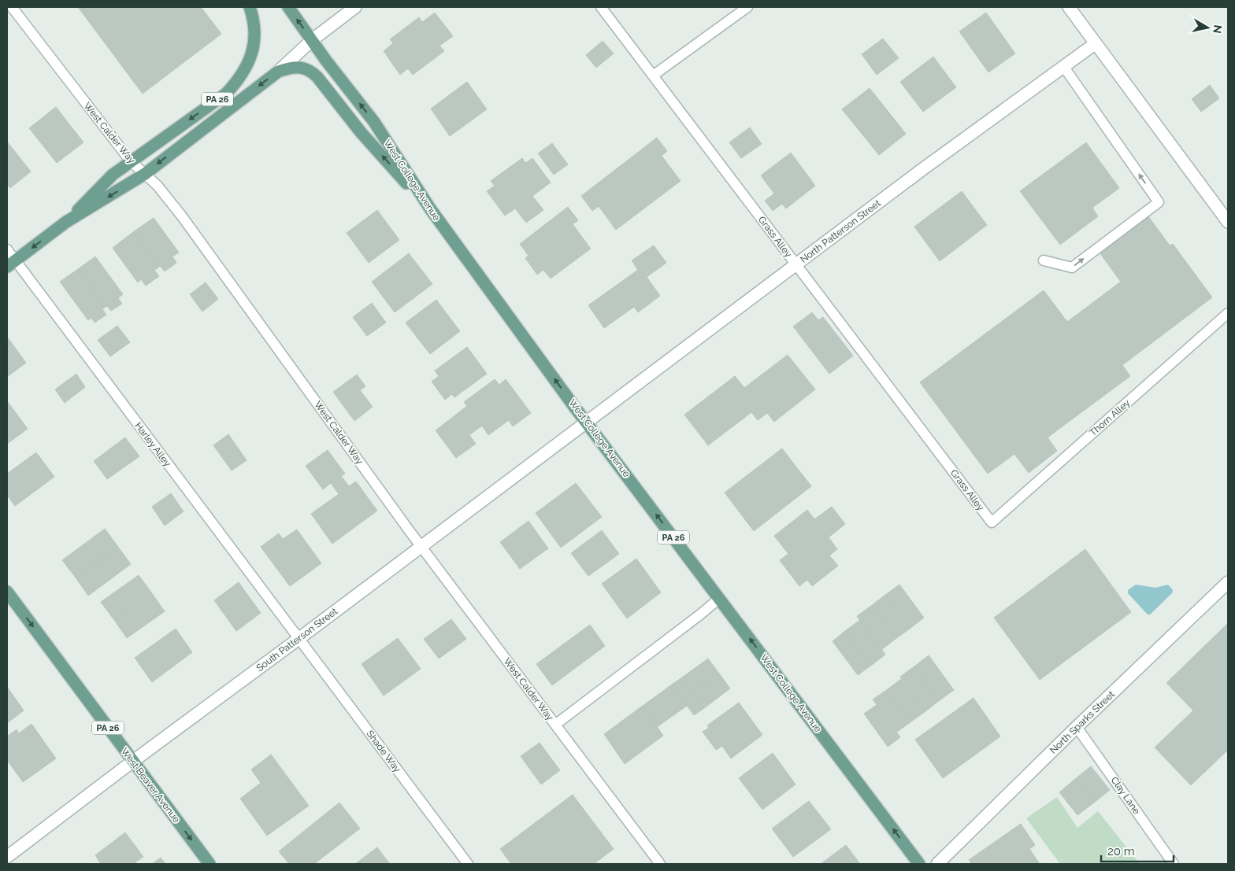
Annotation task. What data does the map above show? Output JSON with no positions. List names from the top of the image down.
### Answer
{
  "streets": {
    "main road": ["PA 26", "West College Avenue", "West Beaver Avenue"],
    "street": ["North Patterson Street", "South Patterson Street", "North Sparks Street"],
    "lane": [
      "West Calder Way",
      "Grass Alley",
      "Thorn Alley",
      "Harley Alley",
      "Shade Way",
      "Clay Lane"
    ]
  },
  "crossings": [
    ["PA 26", "West Calder Way"],
    ["PA 26", "Harley Alley"],
    ["West Calder Way", "South Patterson Street"],
    ["West College Avenue", "North Patterson Street"],
    ["West College Avenue", "South Patterson Street"],
    ["North Patterson Street", "Grass Alley"],
    ["North Patterson Street", "South Patterson Street"],
    ["Grass Alley", "Thorn Alley"],
    ["Harley Alley", "South Patterson Street"],
    ["Harley Alley", "Shade Way"],
    ["South Patterson Street", "Shade Way"],
    ["South Patterson Street", "West Beaver Avenue"],
    ["North Sparks Street", "Clay Lane"]
  ],
  "one_way": ["West College Avenue", "West Beaver Avenue"],
  "scale_bar": "20 m",
  "north": "right"
}
